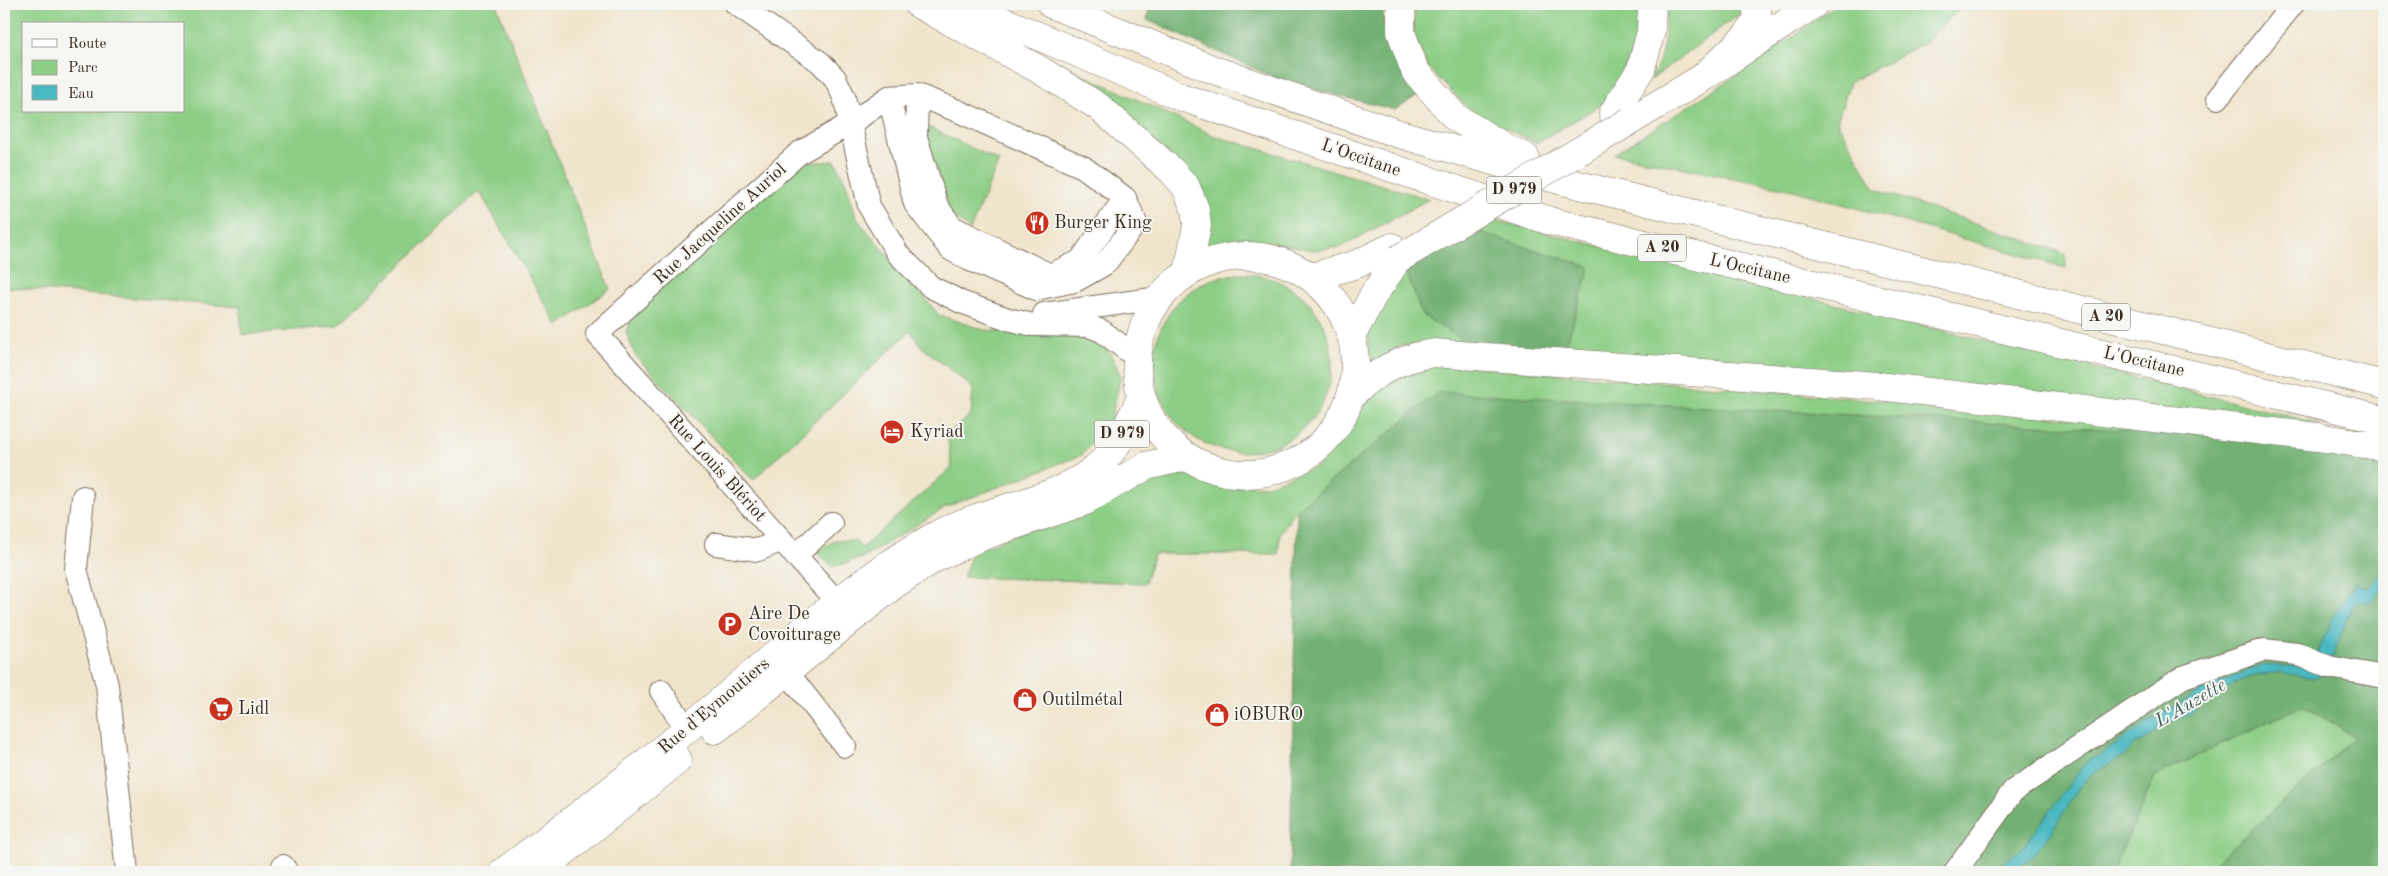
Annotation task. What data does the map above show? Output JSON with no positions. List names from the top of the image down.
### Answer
{
  "streets": {
    "main road": [
      "L'Occitane",
      "D 979",
      "A 20",
      "Rue d'Eymoutiers"
    ],
    "street": ["Rue Jacqueline Auriol", "Rue Louis Blériot"]
  },
  "crossings": [
    ["Rue Jacqueline Auriol", "Rue Louis Blériot"],
    ["Rue Louis Blériot", "Rue d'Eymoutiers"]
  ],
  "water": ["L'Auzette"],
  "places": {
    "restaurant": ["Burger King"],
    "hotel": ["Kyriad"],
    "parking": ["Aire De Covoiturage"],
    "shop": ["Outilmétal", "iOBURO"],
    "supermarket": ["Lidl"]
  },
  "legend": ["Route", "Parc", "Eau"]
}
